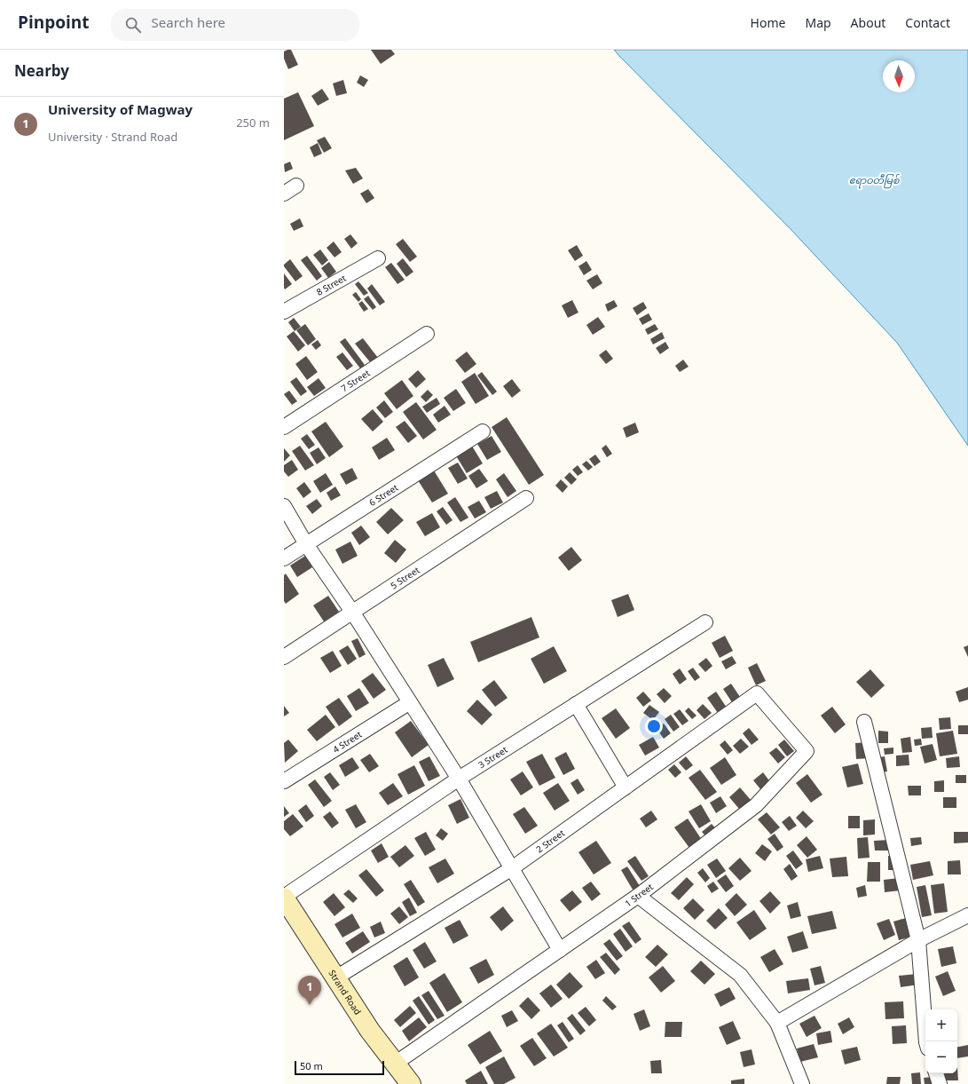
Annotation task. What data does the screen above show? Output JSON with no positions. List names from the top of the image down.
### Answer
{
  "streets": {
    "street": [
      "8 Street",
      "7 Street",
      "6 Street",
      "5 Street",
      "4 Street",
      "3 Street",
      "2 Street",
      "1 Street",
      "Strand Road"
    ]
  },
  "crossings": [
    ["3 Street", "Strand Road"],
    ["2 Street", "1 Street"],
    ["2 Street", "Strand Road"],
    ["1 Street", "Strand Road"]
  ],
  "water": ["ဧရာဝတီမြစ်"],
  "scale_bar": "50 m",
  "north": "bottom",
  "page": {
    "header": "Pinpoint",
    "search": "Search here",
    "nav": [
      "Home",
      "Map",
      "About",
      "Contact"
    ],
    "heading": "Nearby",
    "list": [
      {
        "mark": "1",
        "name": "University of Magway",
        "note": "University · Strand Road",
        "value": "250 m"
      }
    ],
    "pins": "1",
    "map_buttons": ["+", "−"],
    "scale": "50 m"
  }
}
